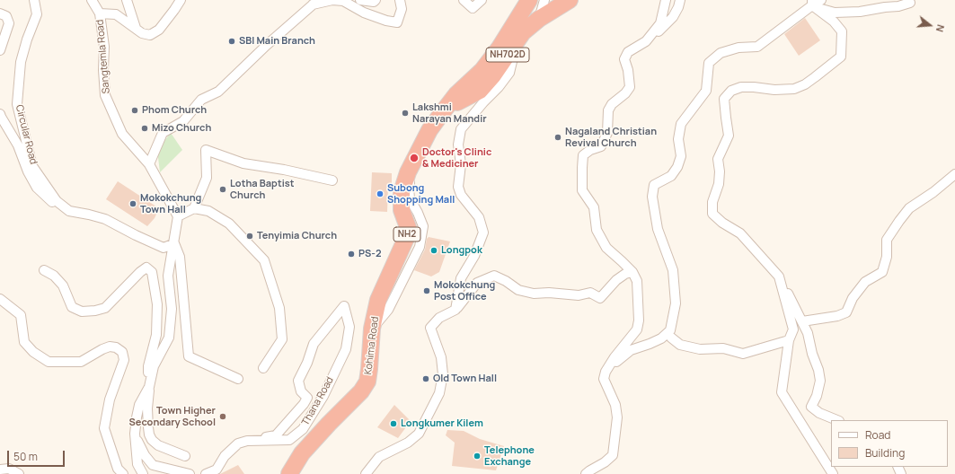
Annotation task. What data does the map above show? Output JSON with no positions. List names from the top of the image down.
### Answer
{
  "streets": {
    "highway": ["NH702D", "NH2", "Kohima Road"],
    "street": ["Sangtemla Road", "Circular Road", "Thana Road"]
  },
  "crossings": [
    ["NH702D", "Kohima Road"]
  ],
  "places": [
    "SBI Main Branch",
    "Phom Church",
    "Lakshmi Narayan Mandir",
    "Mizo Church",
    "Nagaland Christian Revival Church",
    "Doctor's Clinic & Mediciner",
    "Lotha Baptist Church",
    "Subong Shopping Mall",
    "Mokokchung Town Hall",
    "Tenyimia Church",
    "Longpok",
    "PS-2",
    "Mokokchung Post Office",
    "Old Town Hall",
    "Town Higher Secondary School",
    "Longkumer Kilem",
    "Telephone Exchange"
  ],
  "legend": ["Road", "Building"],
  "scale_bar": "50 m",
  "north": "right"
}
